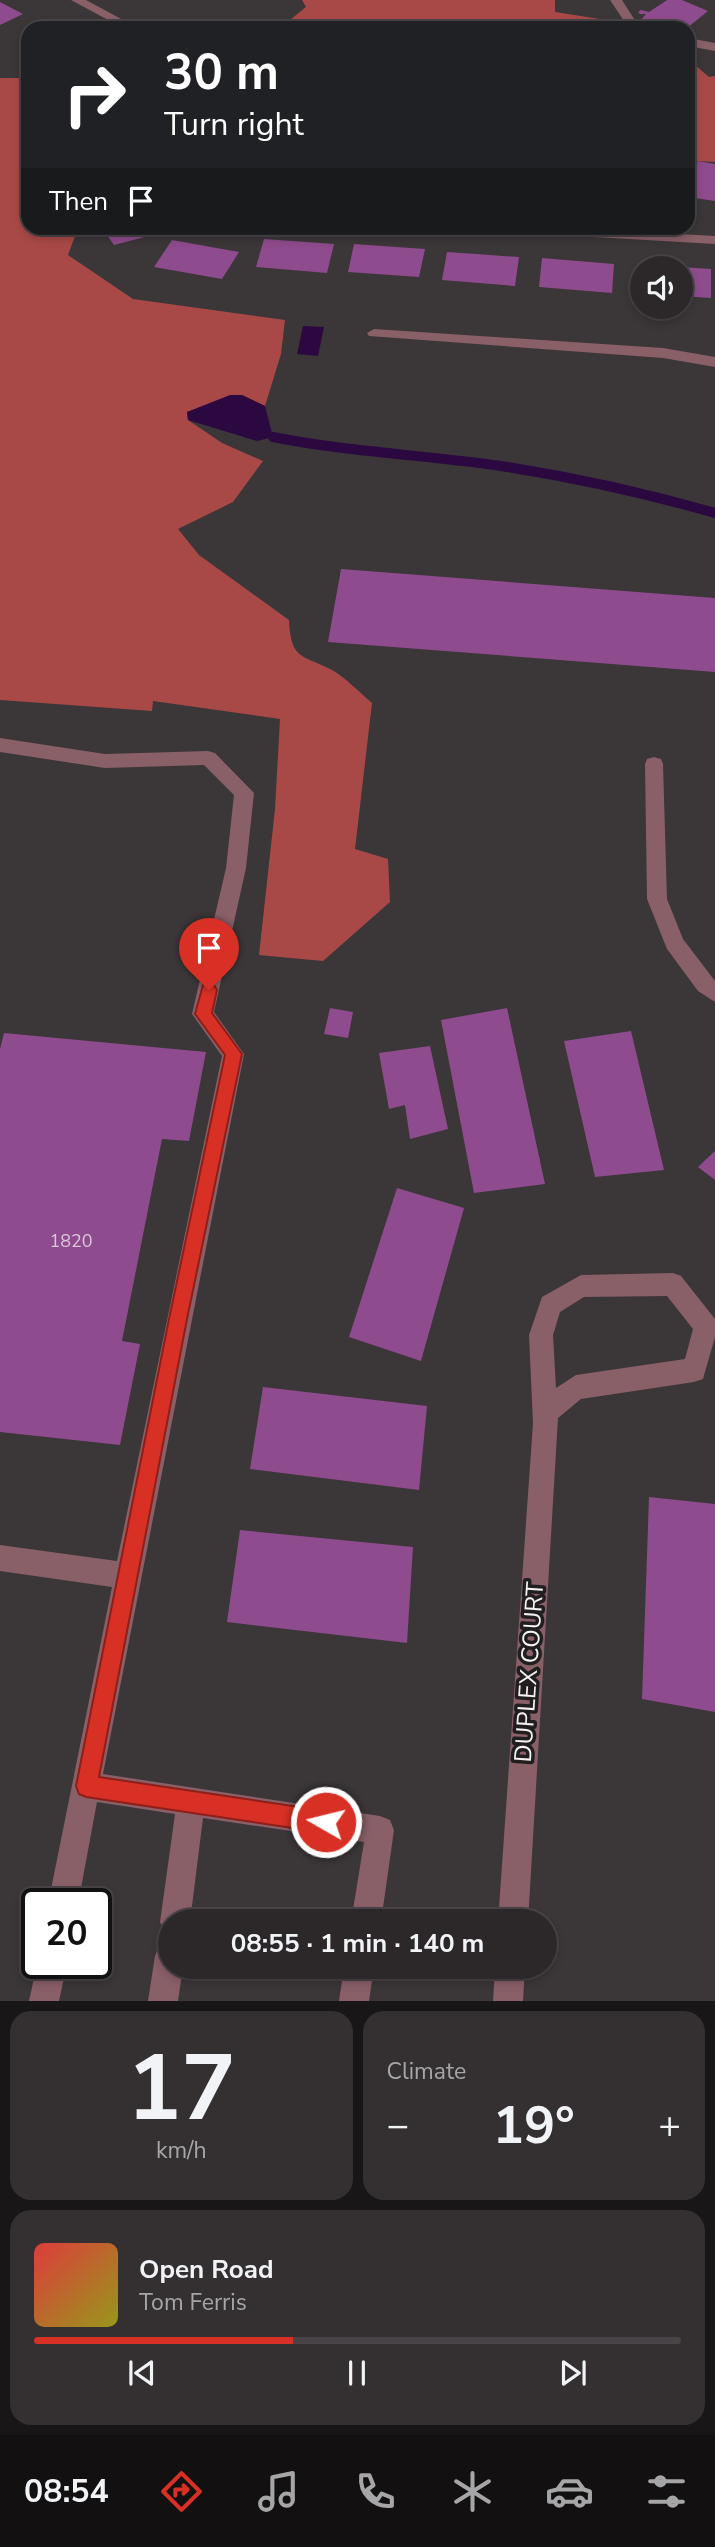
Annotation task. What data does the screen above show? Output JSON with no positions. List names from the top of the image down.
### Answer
{
  "streets": {
    "street": ["DUPLEX COURT"]
  },
  "house_numbers": ["1820"],
  "page": {
    "turn": ["30 m", "Turn right"],
    "then": "Then",
    "limit": "20",
    "trip": "08:55 · 1 min · 140 m",
    "tile": [
      ["17", "km/h"],
      "Climate"
    ],
    "heat": ["−", "19°", "+"],
    "song": ["Open Road", "Tom Ferris"],
    "tabs": "08:54"
  }
}
